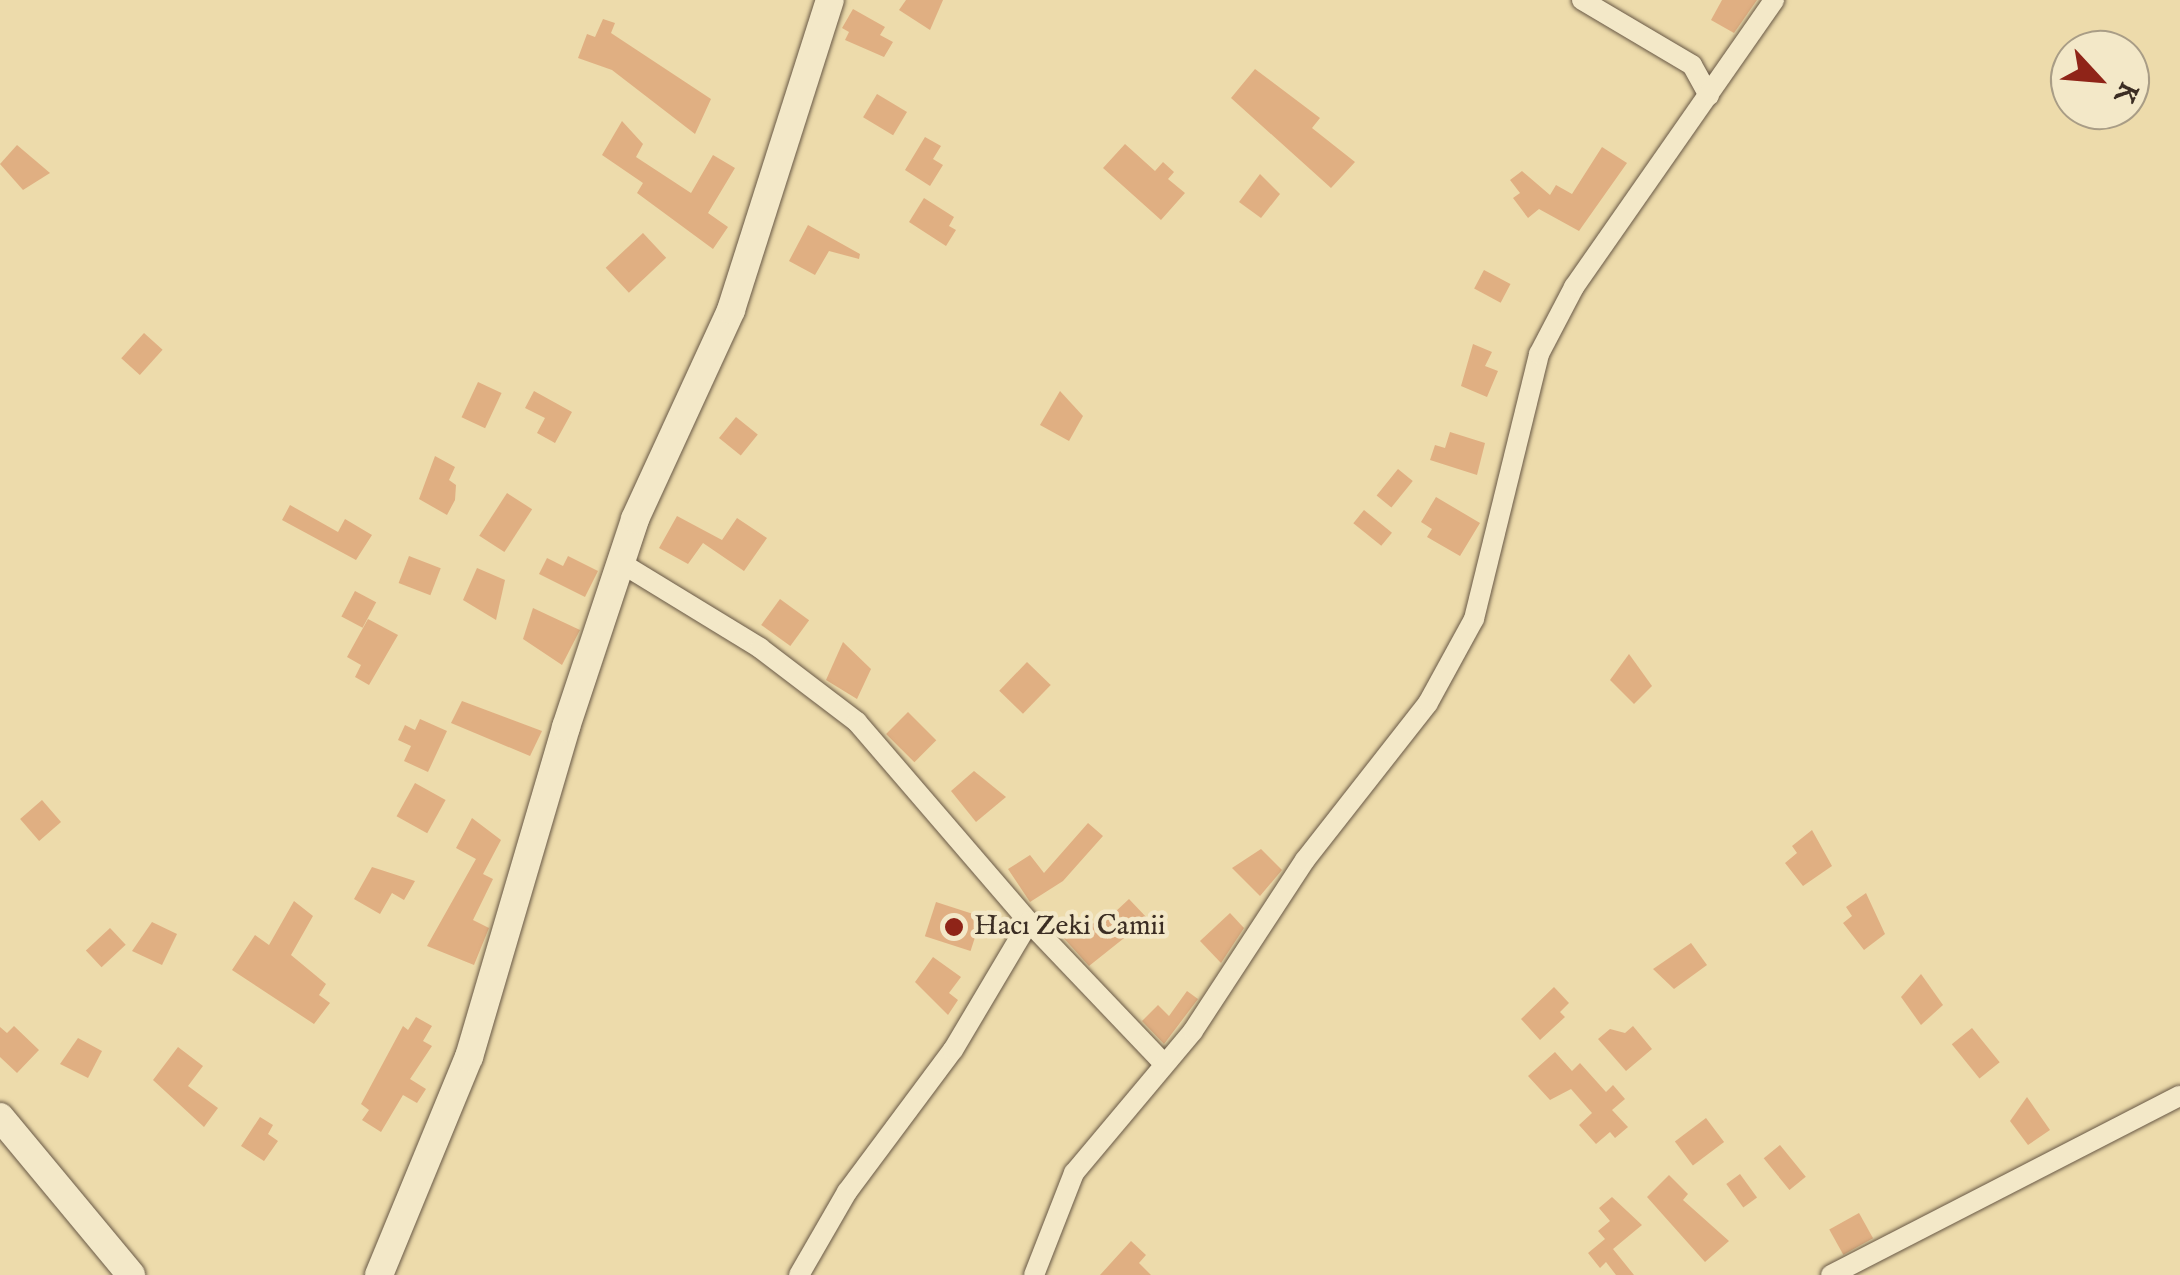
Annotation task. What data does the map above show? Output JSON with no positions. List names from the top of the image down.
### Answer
{
  "places": ["Hacı Zeki Camii"],
  "north": "bottom right"
}
